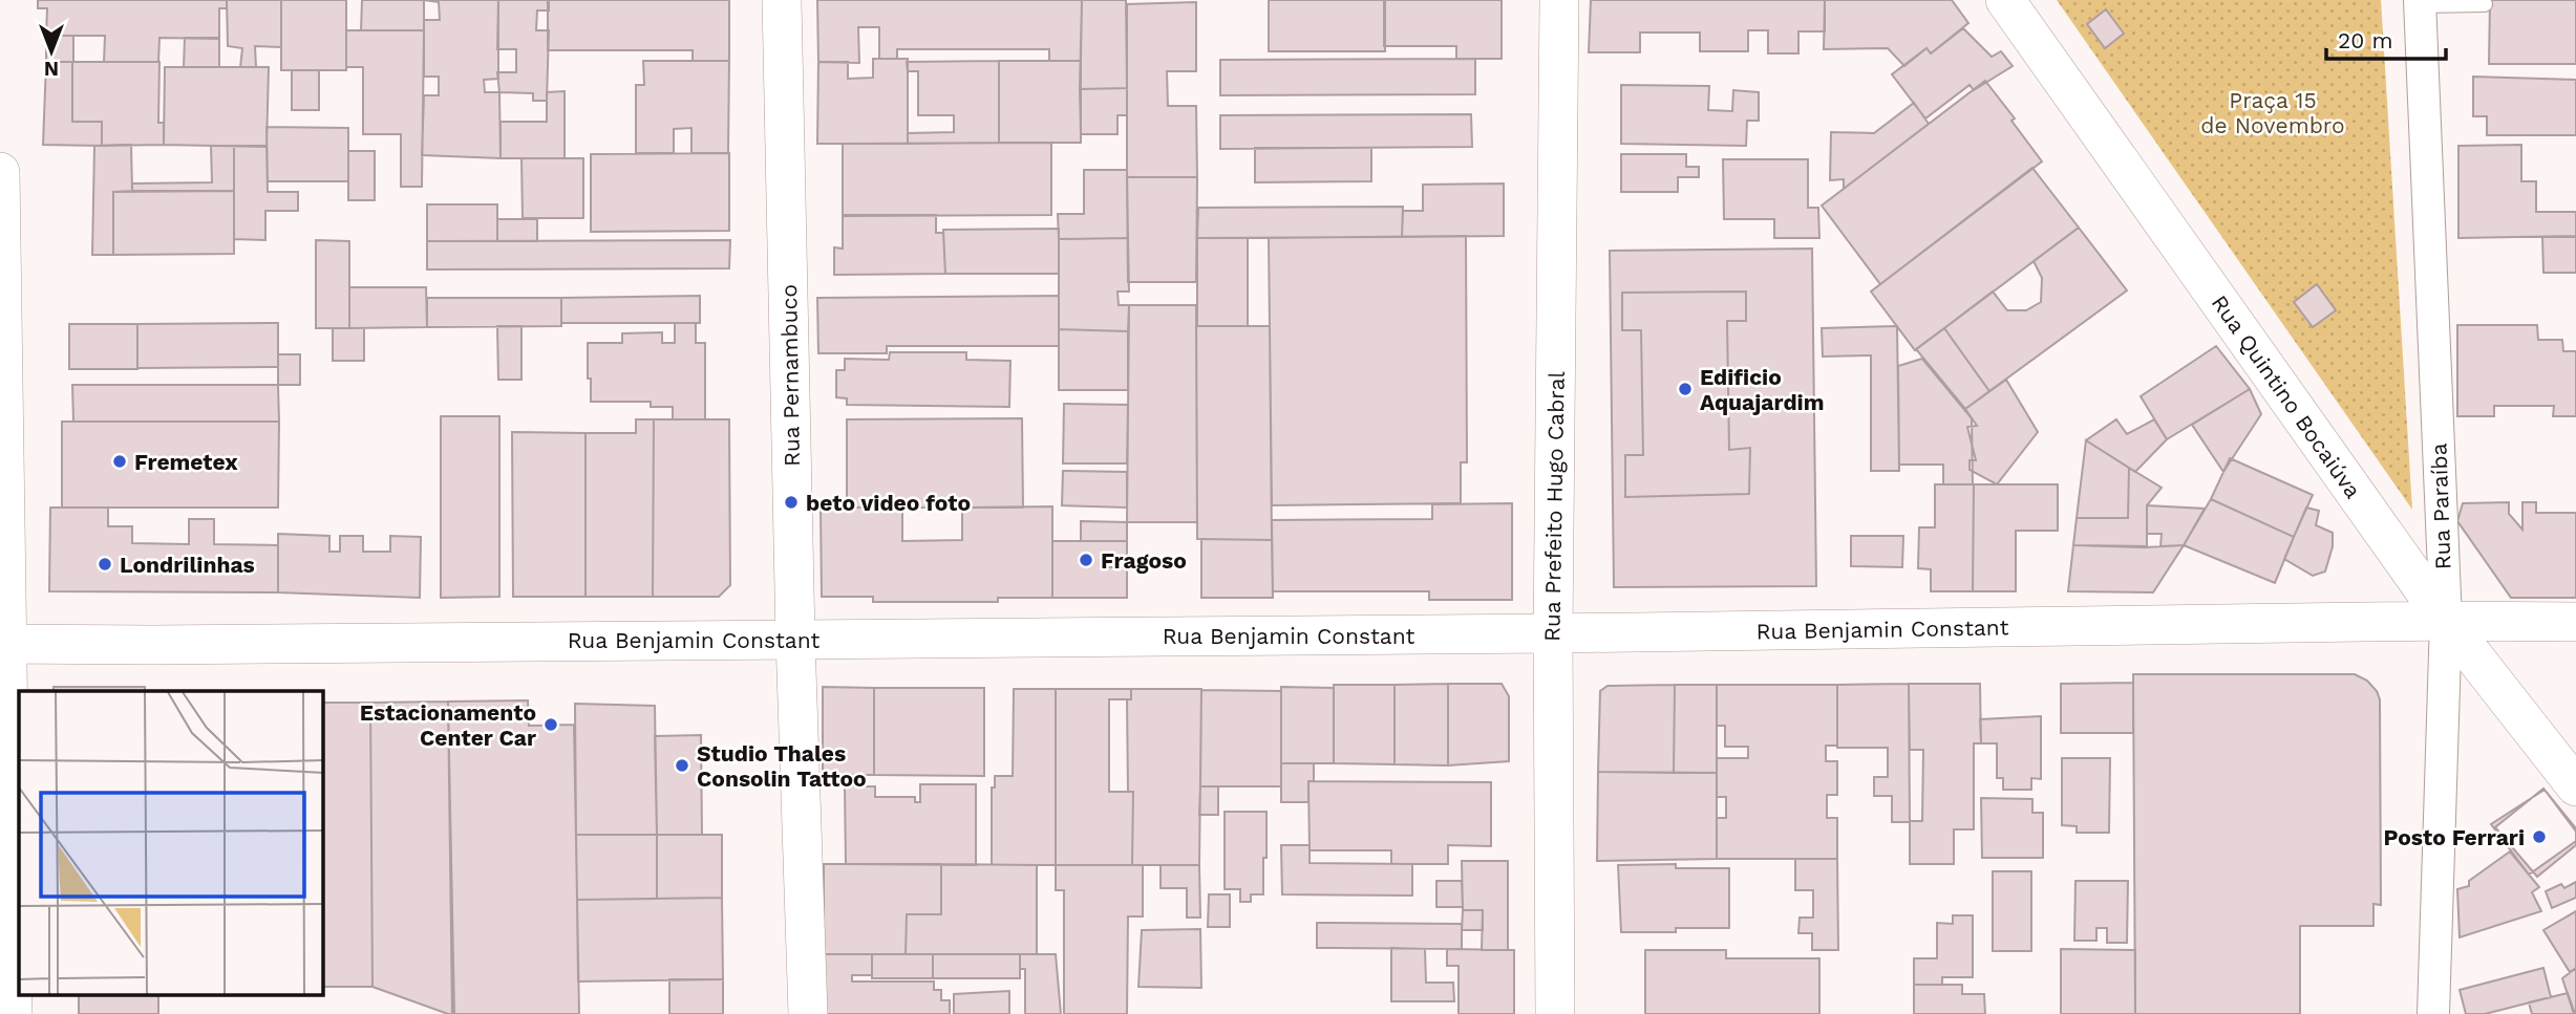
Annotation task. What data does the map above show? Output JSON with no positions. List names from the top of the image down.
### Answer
{
  "streets": {
    "street": [
      "Rua Pernambuco",
      "Rua Quintino Bocaiúva",
      "Rua Prefeito Hugo Cabral",
      "Rua Paraíba",
      "Rua Benjamin Constant"
    ]
  },
  "crossings": [
    ["Rua Pernambuco", "Rua Benjamin Constant"],
    ["Rua Quintino Bocaiúva", "Rua Paraíba"],
    ["Rua Quintino Bocaiúva", "Rua Benjamin Constant"],
    ["Rua Prefeito Hugo Cabral", "Rua Benjamin Constant"],
    ["Rua Paraíba", "Rua Benjamin Constant"]
  ],
  "parks": ["Praça 15 de Novembro"],
  "places": [
    "Edificio Aquajardim",
    "Fremetex",
    "beto video foto",
    "Fragoso",
    "Londrilinhas",
    "Estacionamento Center Car",
    "Studio Thales Consolin Tattoo",
    "Posto Ferrari"
  ],
  "scale_bar": "20 m",
  "north": "bottom"
}
